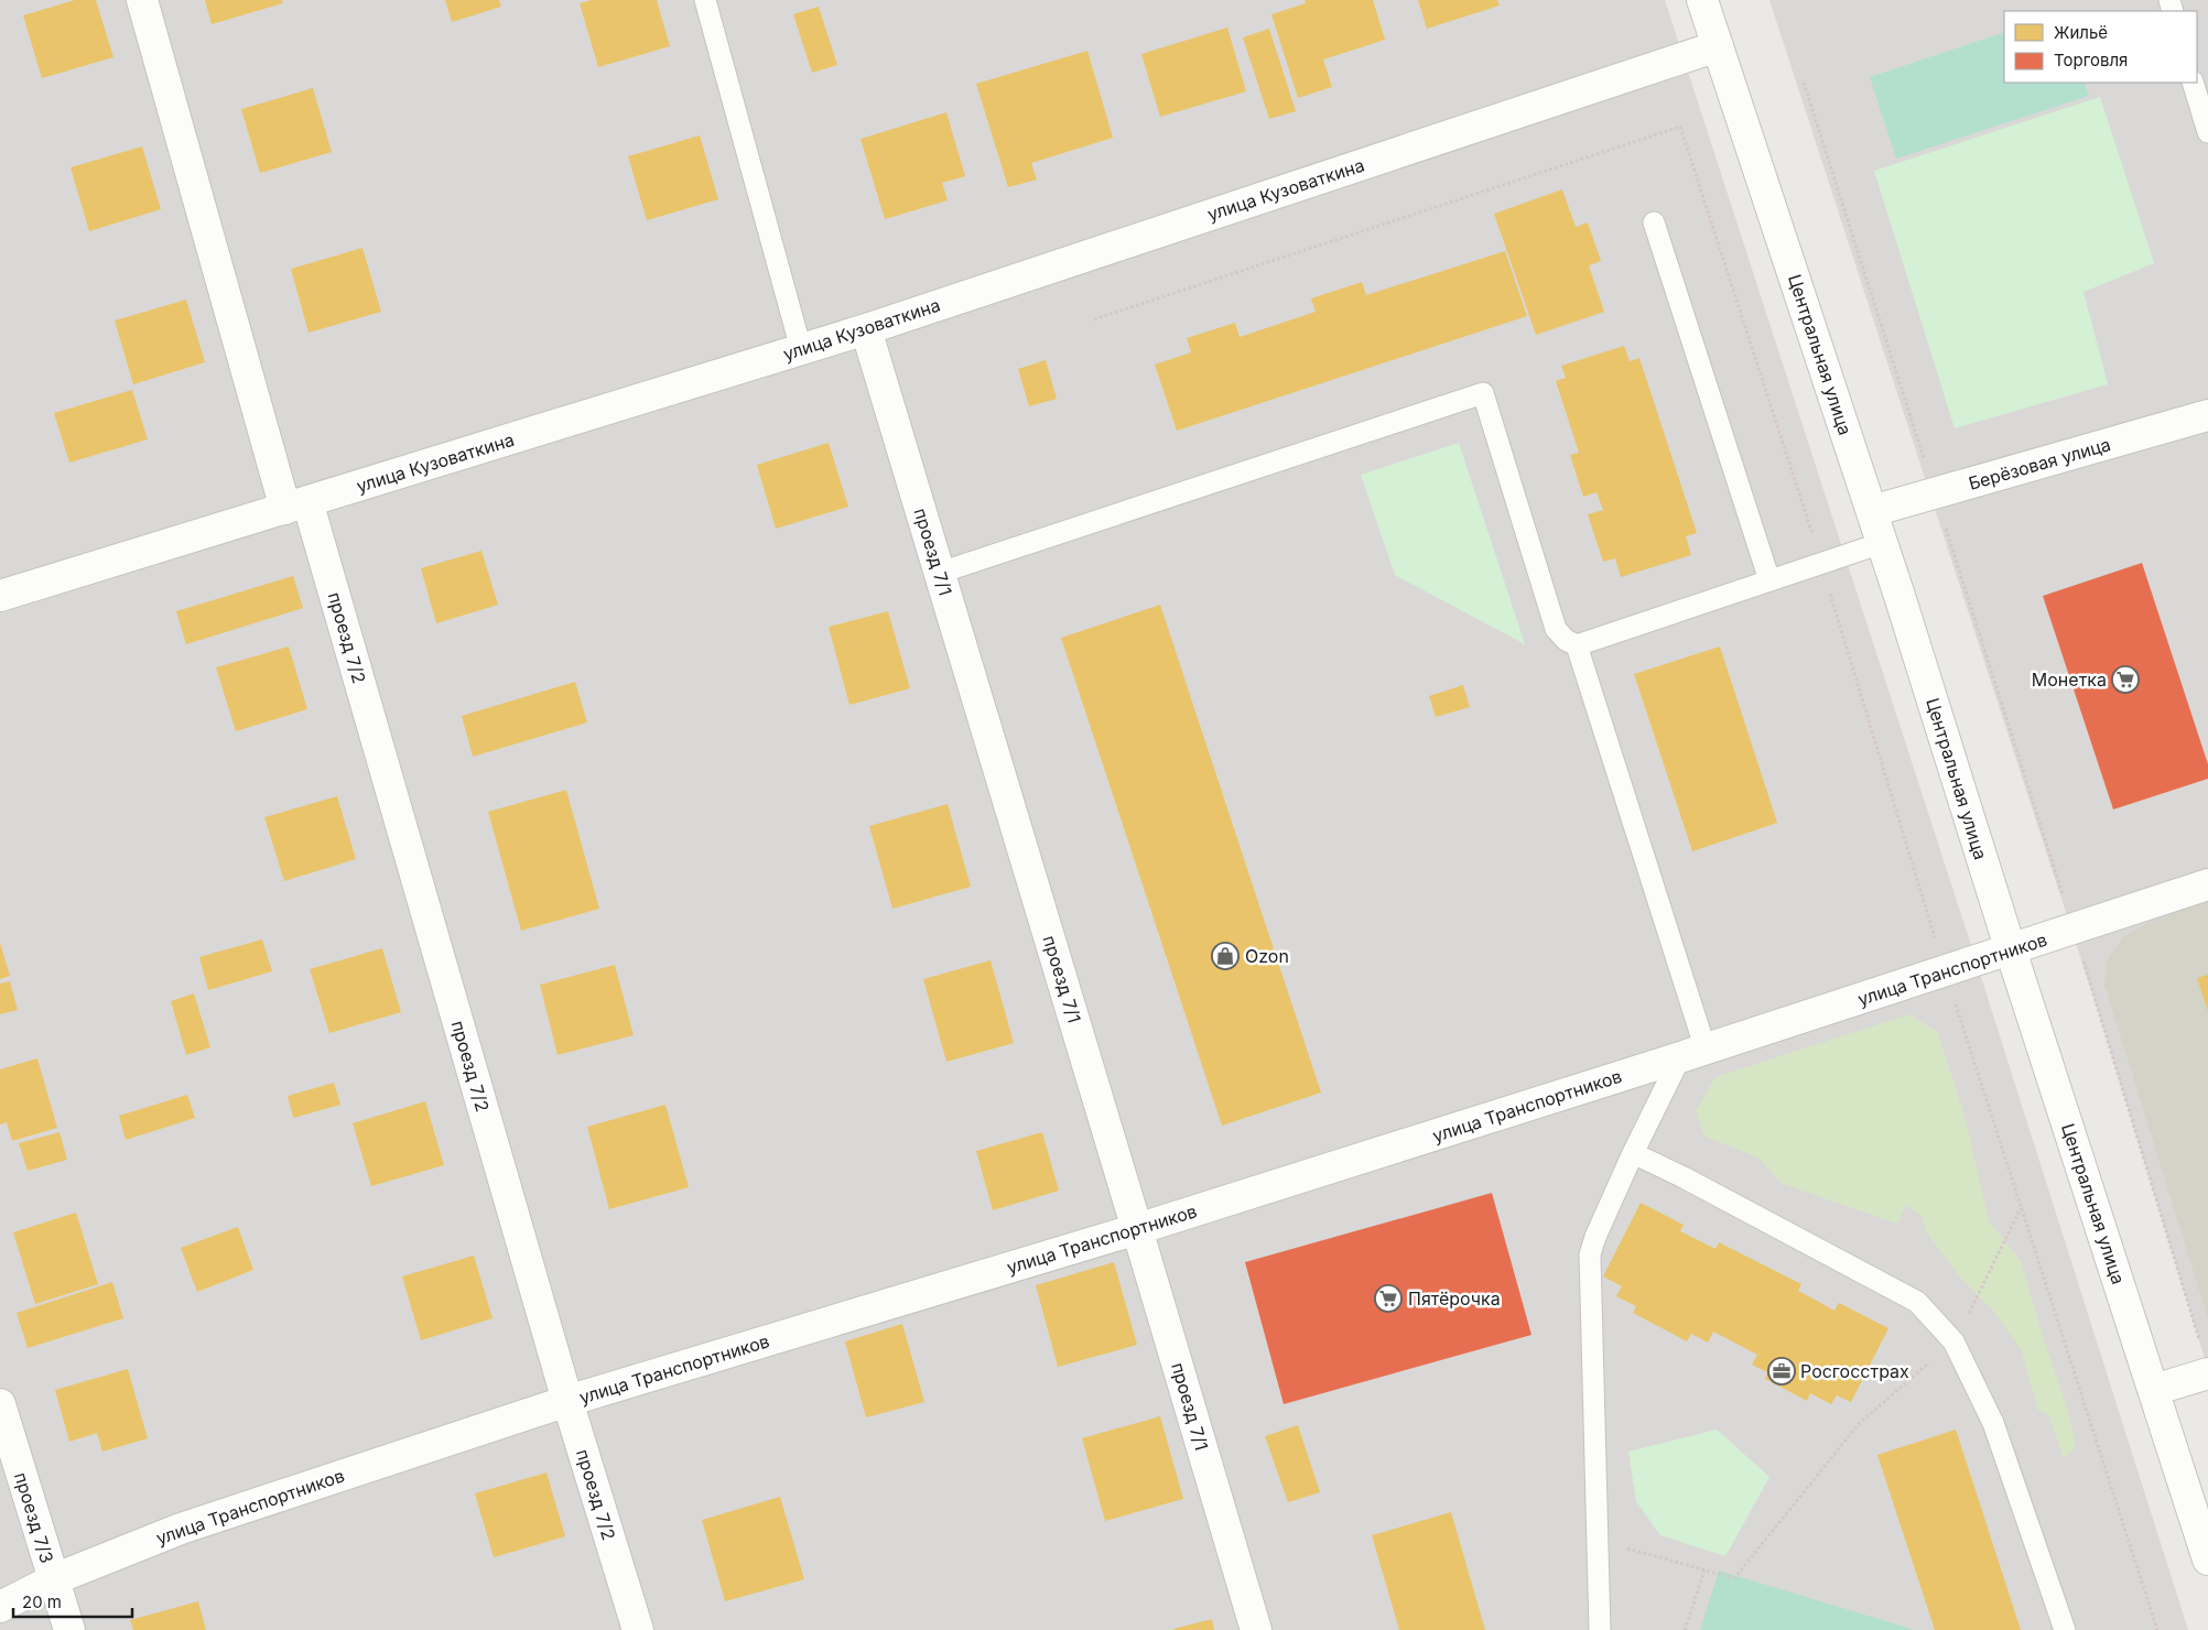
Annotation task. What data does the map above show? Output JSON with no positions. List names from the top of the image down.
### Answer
{
  "streets": {
    "street": [
      "улица Кузоваткина",
      "Центральная улица",
      "Берёзовая улица",
      "проезд 7/1",
      "проезд 7/2",
      "улица Транспортников",
      "проезд 7/3"
    ]
  },
  "crossings": [
    ["улица Кузоваткина", "Центральная улица"],
    ["улица Кузоваткина", "проезд 7/1"],
    ["улица Кузоваткина", "проезд 7/2"],
    ["Центральная улица", "Берёзовая улица"],
    ["Центральная улица", "улица Транспортников"],
    ["проезд 7/1", "улица Транспортников"],
    ["проезд 7/2", "улица Транспортников"],
    ["улица Транспортников", "проезд 7/3"]
  ],
  "places": {
    "supermarket": ["Монетка", "Пятёрочка"],
    "shop": ["Ozon"],
    "office": ["Росгосстрах"]
  },
  "legend": ["Жильё", "Торговля"],
  "scale_bar": "20 m"
}
